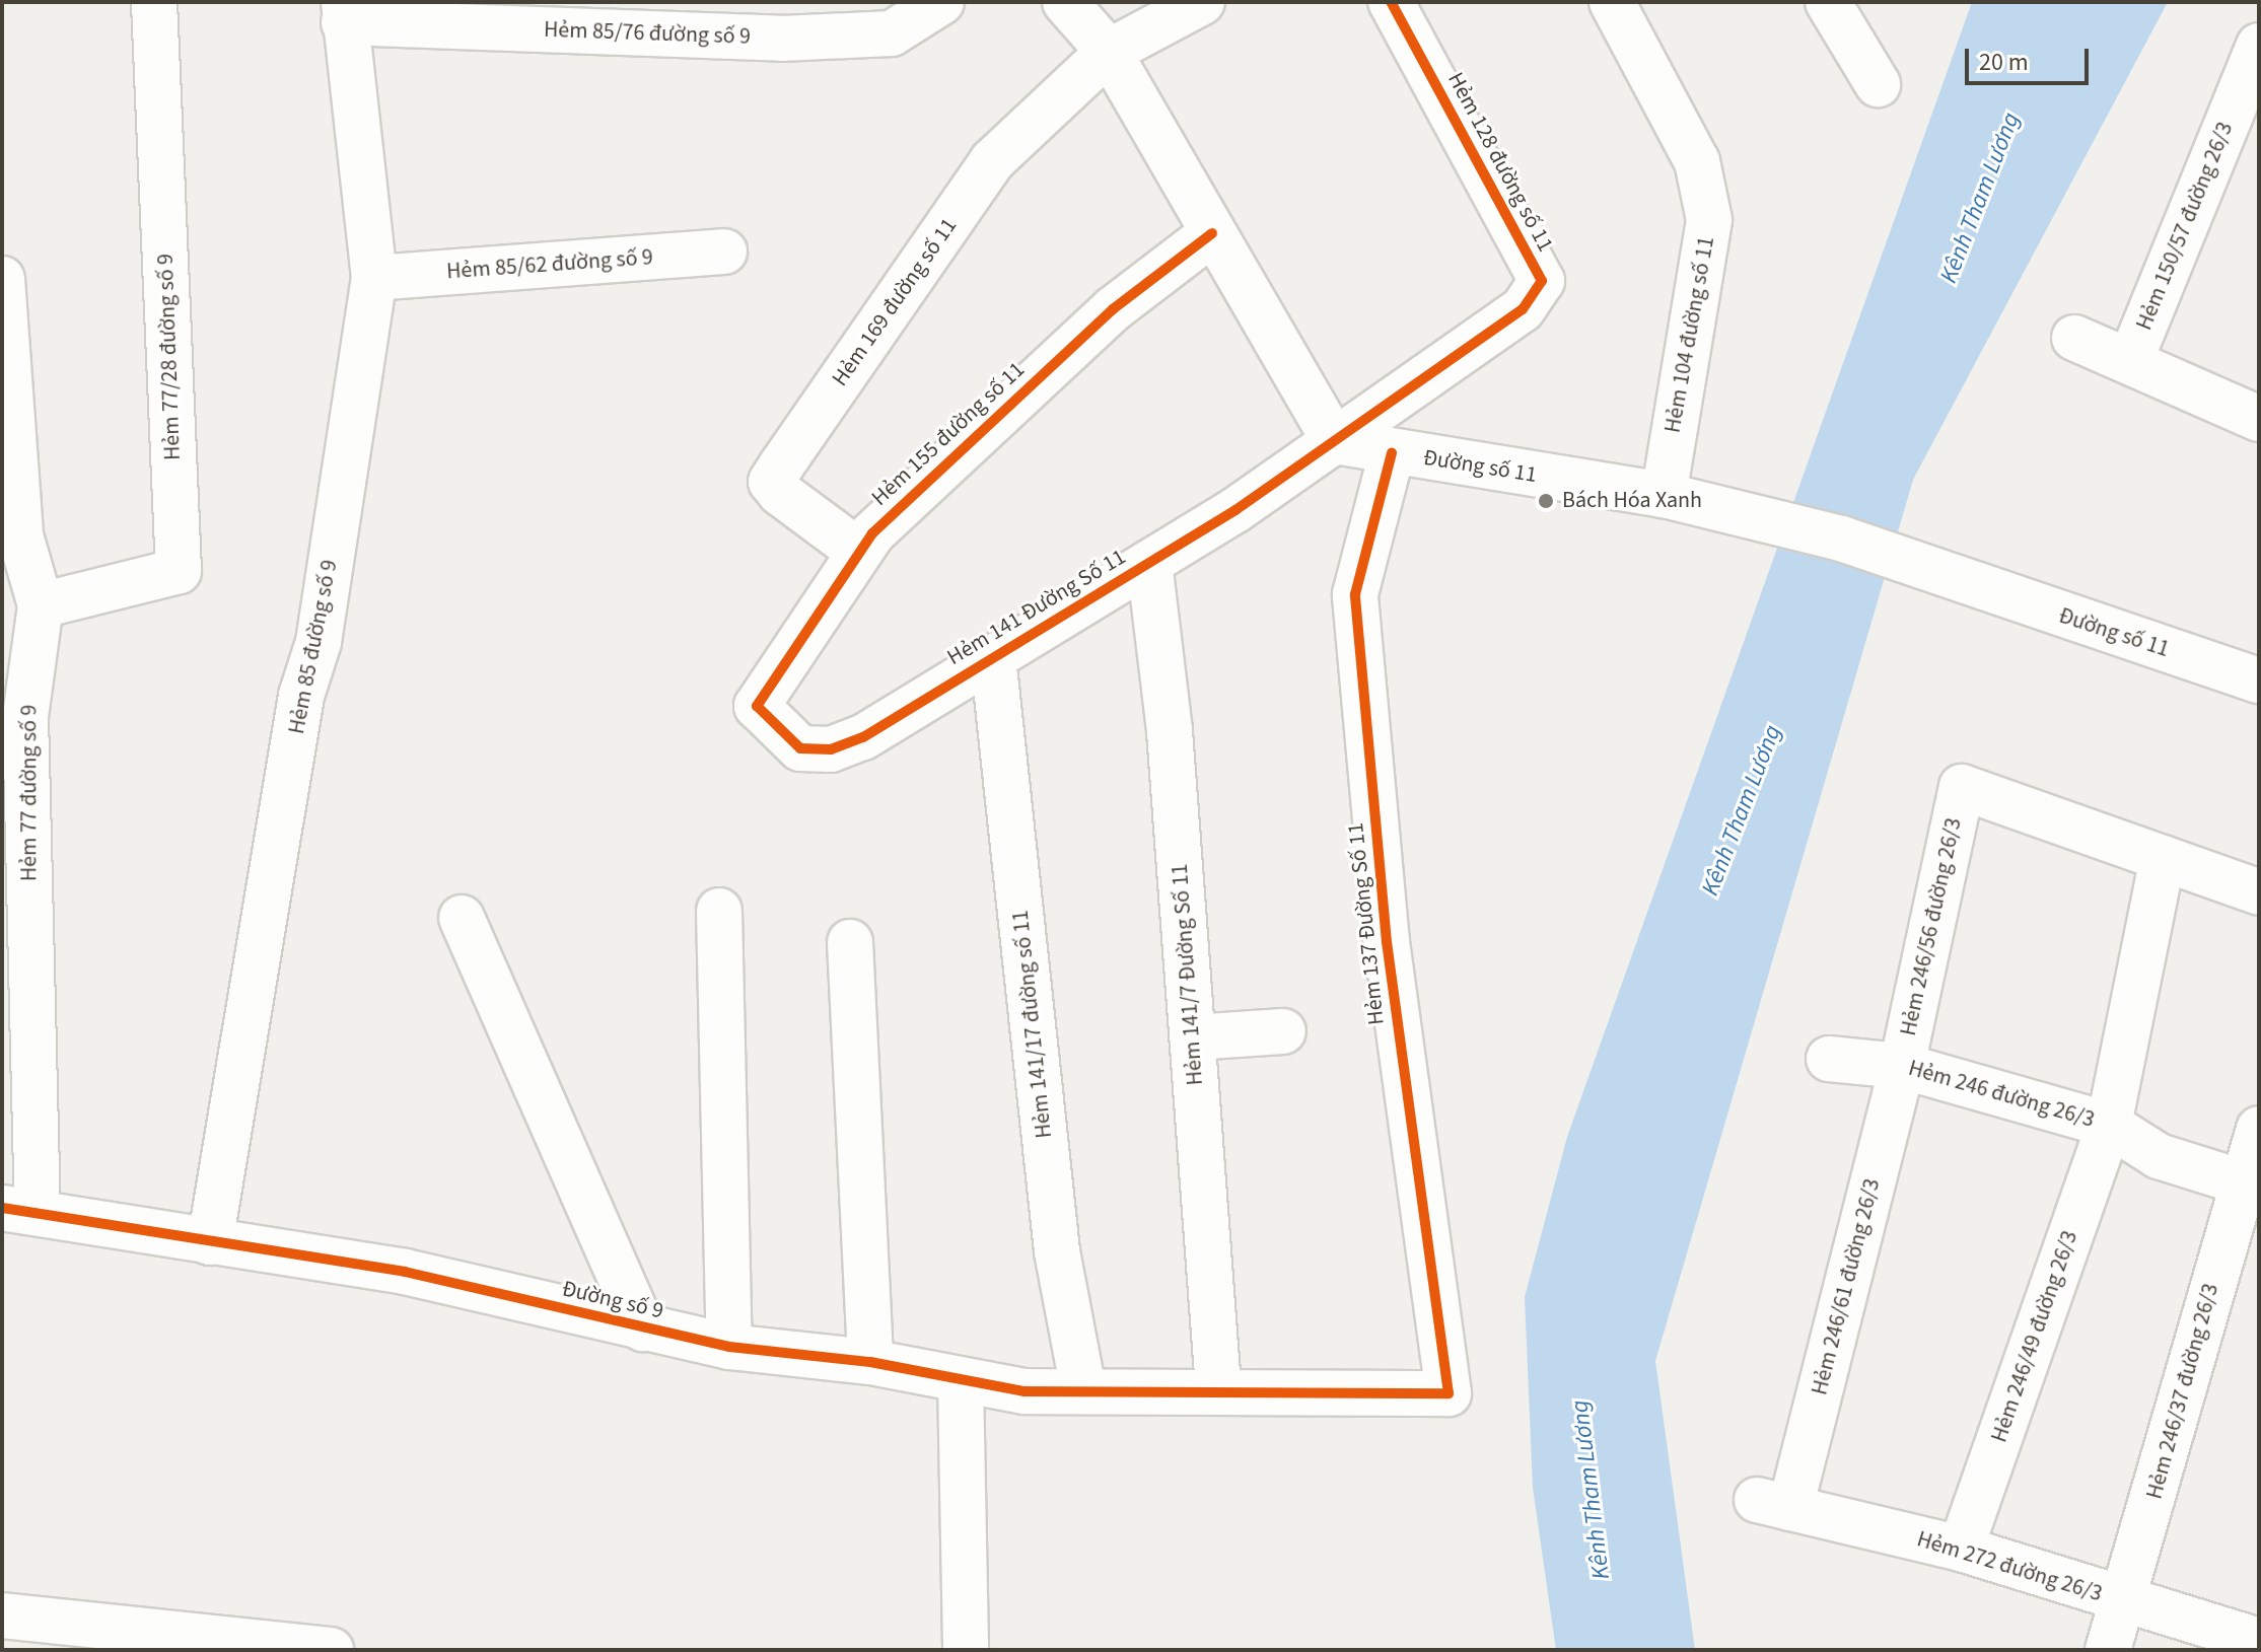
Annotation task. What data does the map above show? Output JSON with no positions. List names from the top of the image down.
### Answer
{
  "streets": {
    "street": [
      "Hẻm 85/76 đường số 9",
      "Hẻm 128 đường số 11",
      "Hẻm 150/57 đường 26/3",
      "Hẻm 85/62 đường số 9",
      "Hẻm 169 đường số 11",
      "Hẻm 104 đường số 11",
      "Hẻm 77/28 đường số 9",
      "Hẻm 155 đường số 11",
      "Đường số 11",
      "Hẻm 141 Đường Số 11",
      "Hẻm 85 đường số 9",
      "Hẻm 77 đường số 9",
      "Hẻm 137 Đường Số 11",
      "Hẻm 246/56 đường 26/3",
      "Hẻm 141/7 Đường Số 11",
      "Hẻm 141/17 đường số 11",
      "Hẻm 246 đường 26/3",
      "Hẻm 246/61 đường 26/3",
      "Đường số 9",
      "Hẻm 246/49 đường 26/3",
      "Hẻm 246/37 đường 26/3",
      "Hẻm 272 đường 26/3"
    ]
  },
  "crossings": [
    ["Hẻm 85/76 đường số 9", "Hẻm 85 đường số 9"],
    ["Hẻm 128 đường số 11", "Đường số 11"],
    ["Hẻm 128 đường số 11", "Hẻm 141 Đường Số 11"],
    ["Hẻm 85/62 đường số 9", "Hẻm 85 đường số 9"],
    ["Hẻm 169 đường số 11", "Hẻm 155 đường số 11"],
    ["Hẻm 104 đường số 11", "Đường số 11"],
    ["Hẻm 77/28 đường số 9", "Hẻm 77 đường số 9"],
    ["Hẻm 155 đường số 11", "Hẻm 141 Đường Số 11"],
    ["Đường số 11", "Hẻm 141 Đường Số 11"],
    ["Đường số 11", "Hẻm 137 Đường Số 11"],
    ["Hẻm 141 Đường Số 11", "Hẻm 141/7 Đường Số 11"],
    ["Hẻm 141 Đường Số 11", "Hẻm 141/17 đường số 11"],
    ["Hẻm 85 đường số 9", "Đường số 9"],
    ["Hẻm 77 đường số 9", "Đường số 9"],
    ["Hẻm 137 Đường Số 11", "Đường số 9"],
    ["Hẻm 246/56 đường 26/3", "Hẻm 246 đường 26/3"],
    ["Hẻm 246/56 đường 26/3", "Hẻm 246/61 đường 26/3"],
    ["Hẻm 246/56 đường 26/3", "Hẻm 246/49 đường 26/3"],
    ["Hẻm 141/7 Đường Số 11", "Đường số 9"],
    ["Hẻm 141/17 đường số 11", "Đường số 9"],
    ["Hẻm 246 đường 26/3", "Hẻm 246/61 đường 26/3"],
    ["Hẻm 246 đường 26/3", "Hẻm 246/49 đường 26/3"],
    ["Hẻm 246 đường 26/3", "Hẻm 246/37 đường 26/3"],
    ["Hẻm 246/61 đường 26/3", "Hẻm 272 đường 26/3"],
    ["Hẻm 246/49 đường 26/3", "Hẻm 272 đường 26/3"],
    ["Hẻm 246/37 đường 26/3", "Hẻm 272 đường 26/3"]
  ],
  "water": ["Kênh Tham Lương"],
  "places": ["Bách Hóa Xanh"],
  "scale_bar": "20 m"
}
